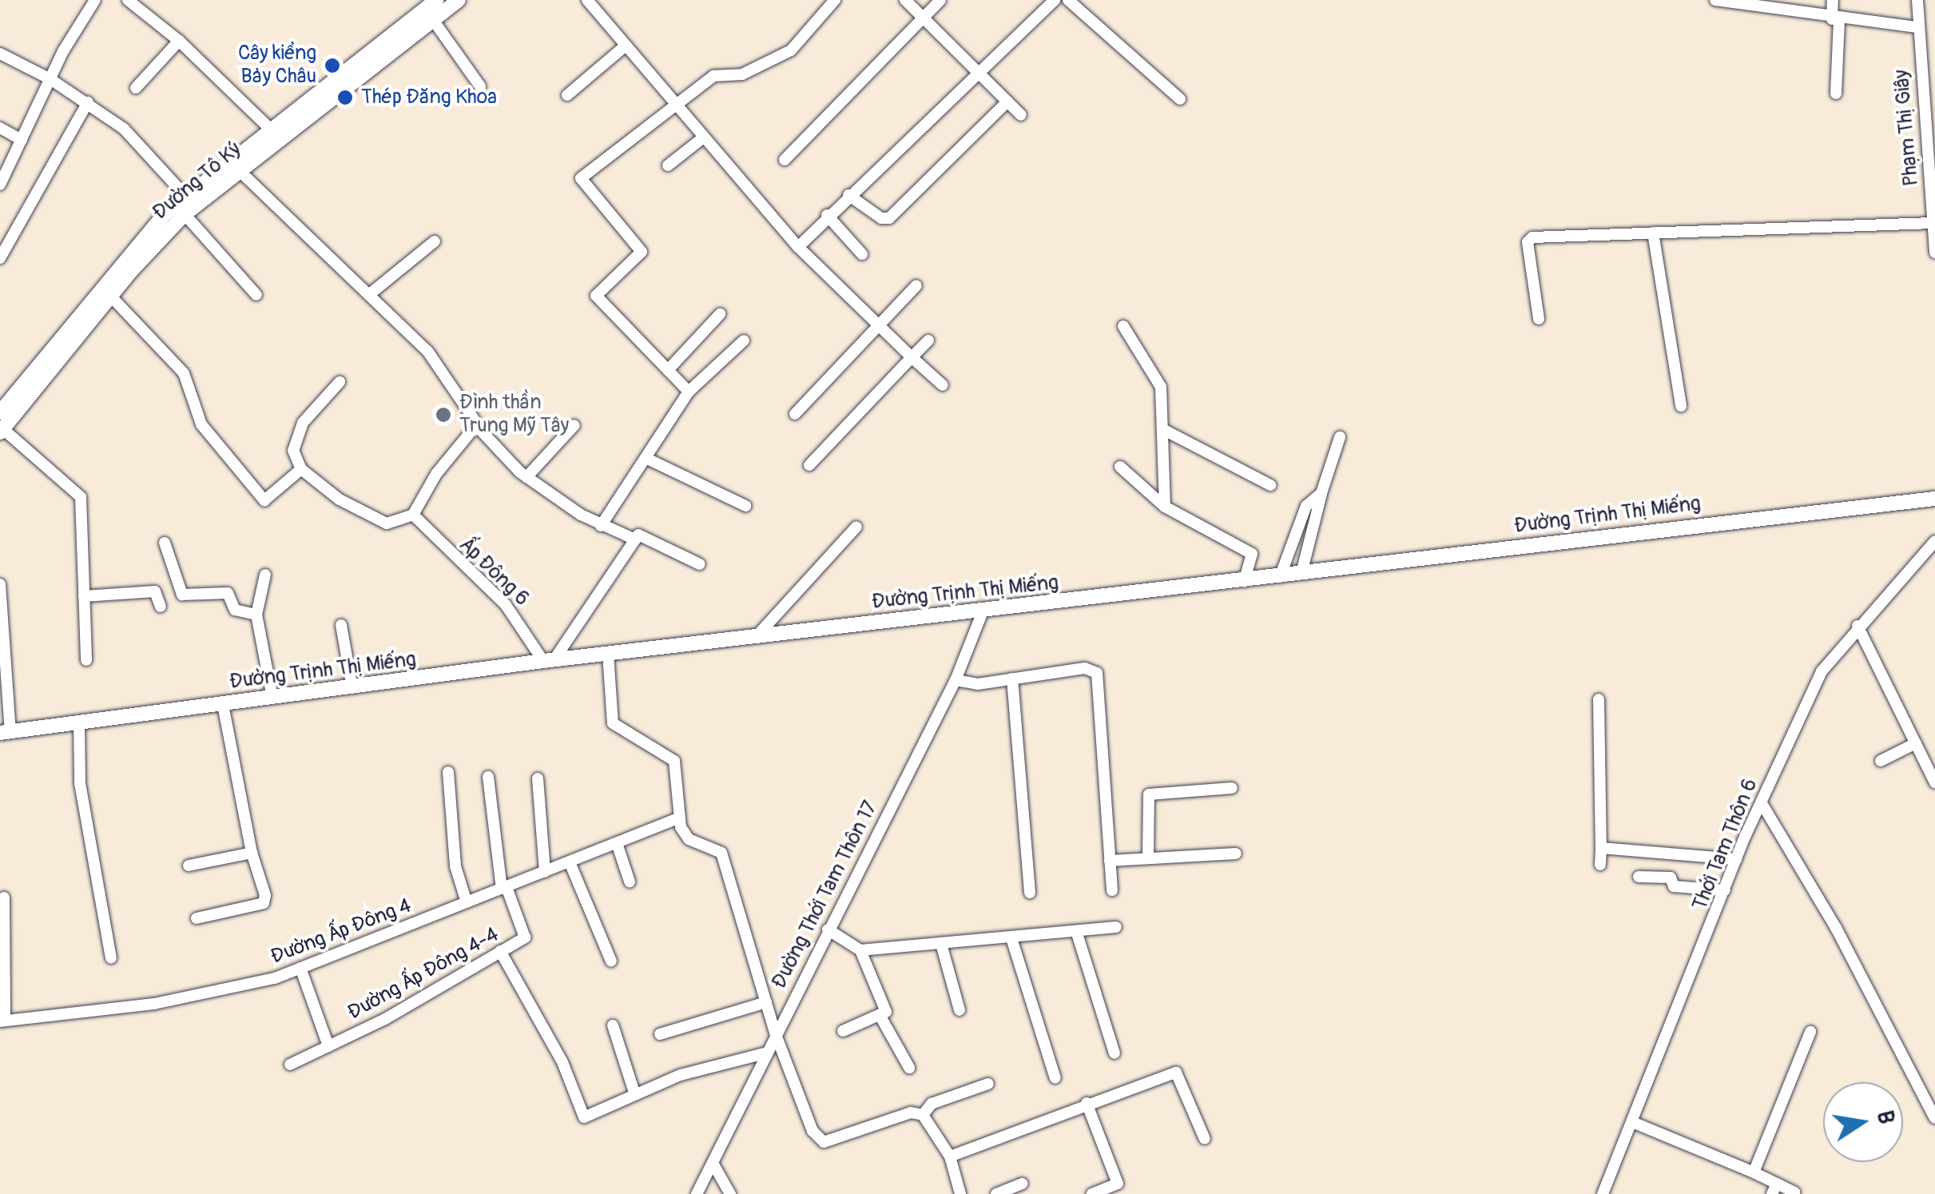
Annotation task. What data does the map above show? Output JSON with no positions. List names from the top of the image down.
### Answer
{
  "streets": {
    "main road": ["Đường Tô Ký", "Đường Trịnh Thị Miếng"],
    "street": [
      "Phạm Thị Giây",
      "Ấp Đông 6",
      "Thới Tam Thôn 6",
      "Đường Thới Tam Thôn 17",
      "Đường Ấp Đông 4",
      "Đường Ấp Đông 4-4"
    ]
  },
  "crossings": [
    ["Đường Trịnh Thị Miếng", "Ấp Đông 6"],
    ["Đường Trịnh Thị Miếng", "Đường Thới Tam Thôn 17"],
    ["Đường Ấp Đông 4", "Đường Ấp Đông 4-4"]
  ],
  "places": ["Cây kiểng Bảy Châu", "Thép Đăng Khoa", "Đình thần Trung Mỹ Tây"],
  "north": "right"
}
